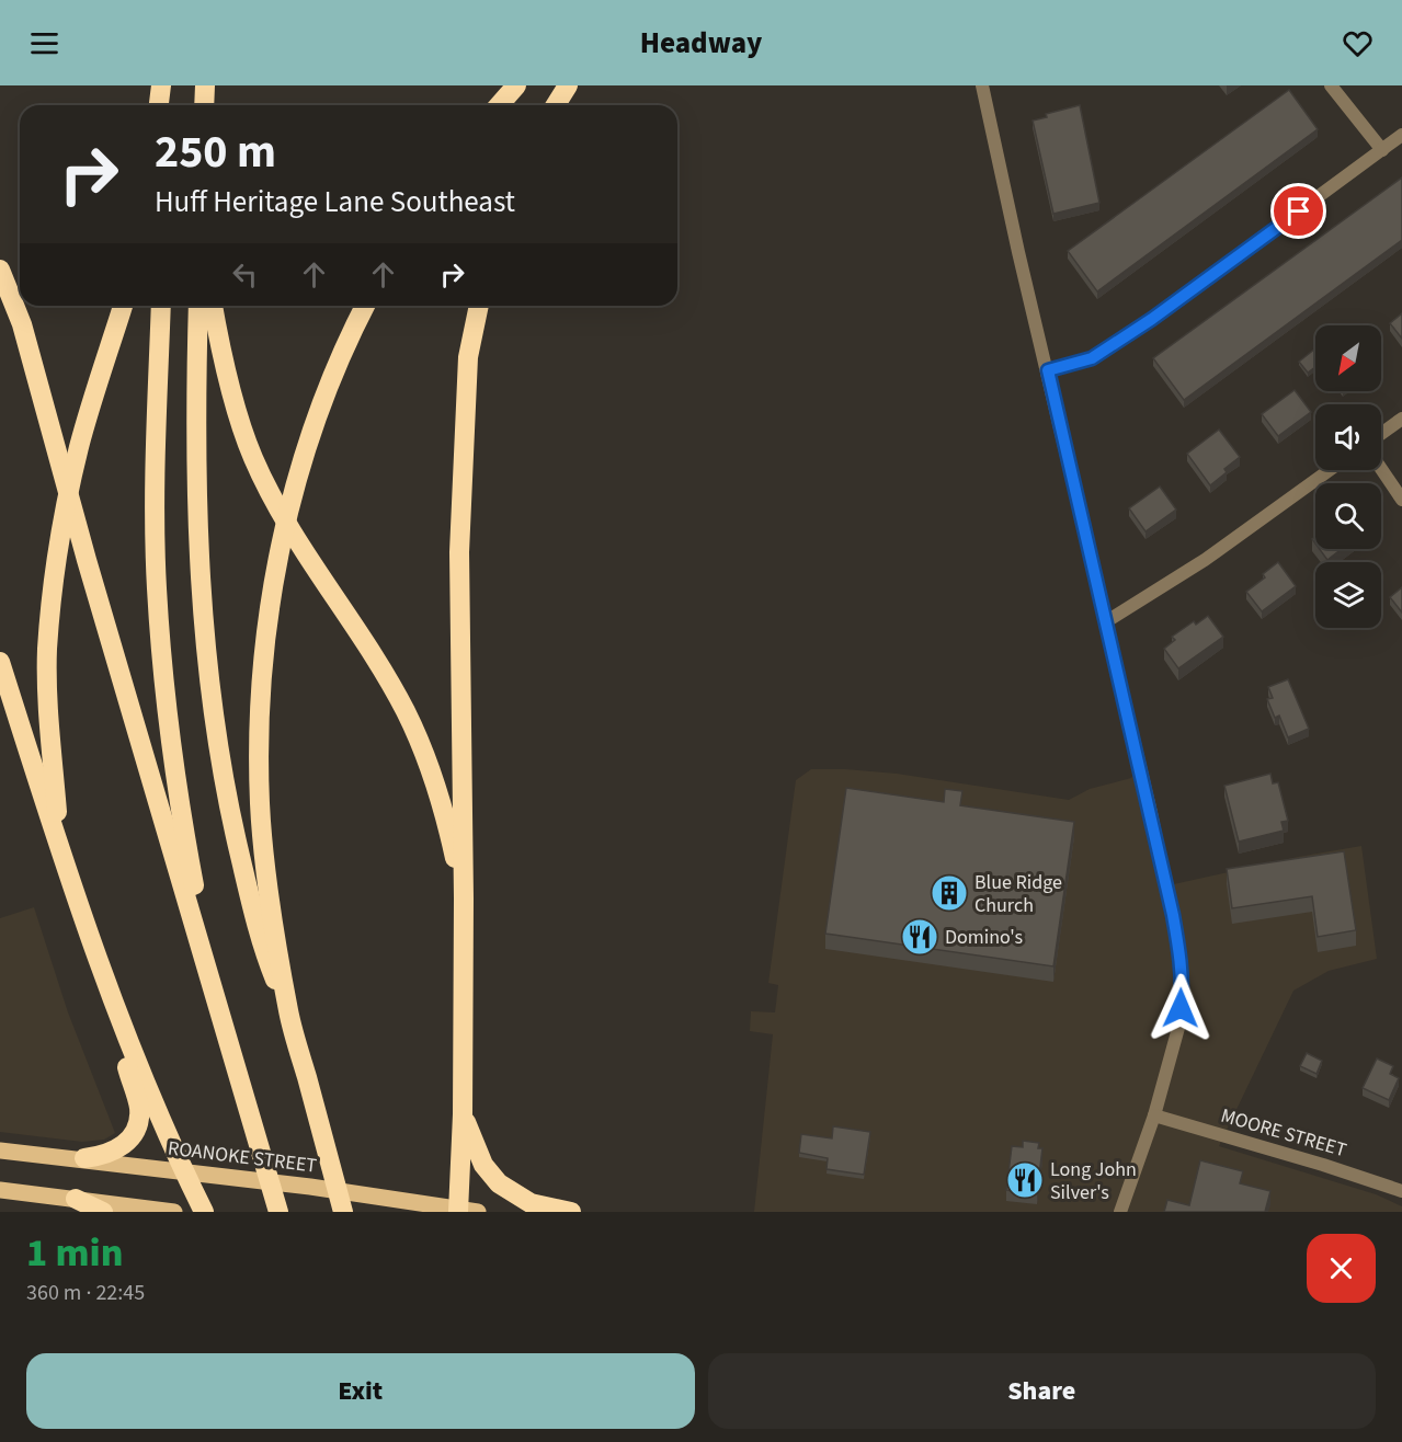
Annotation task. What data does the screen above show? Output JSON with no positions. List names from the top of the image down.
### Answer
{
  "streets": {
    "main road": ["ROANOKE STREET"],
    "street": ["MOORE STREET"]
  },
  "places": {
    "building": ["Blue Ridge Church"],
    "restaurant": ["Domino's", "Long John Silver's"]
  },
  "north": "bottom left",
  "page": {
    "header": "Headway",
    "turn": ["250 m", "Huff Heritage Lane Southeast"],
    "heading": ["1 min", "360 m · 22:45"],
    "buttons": ["Exit", "Share"]
  }
}
